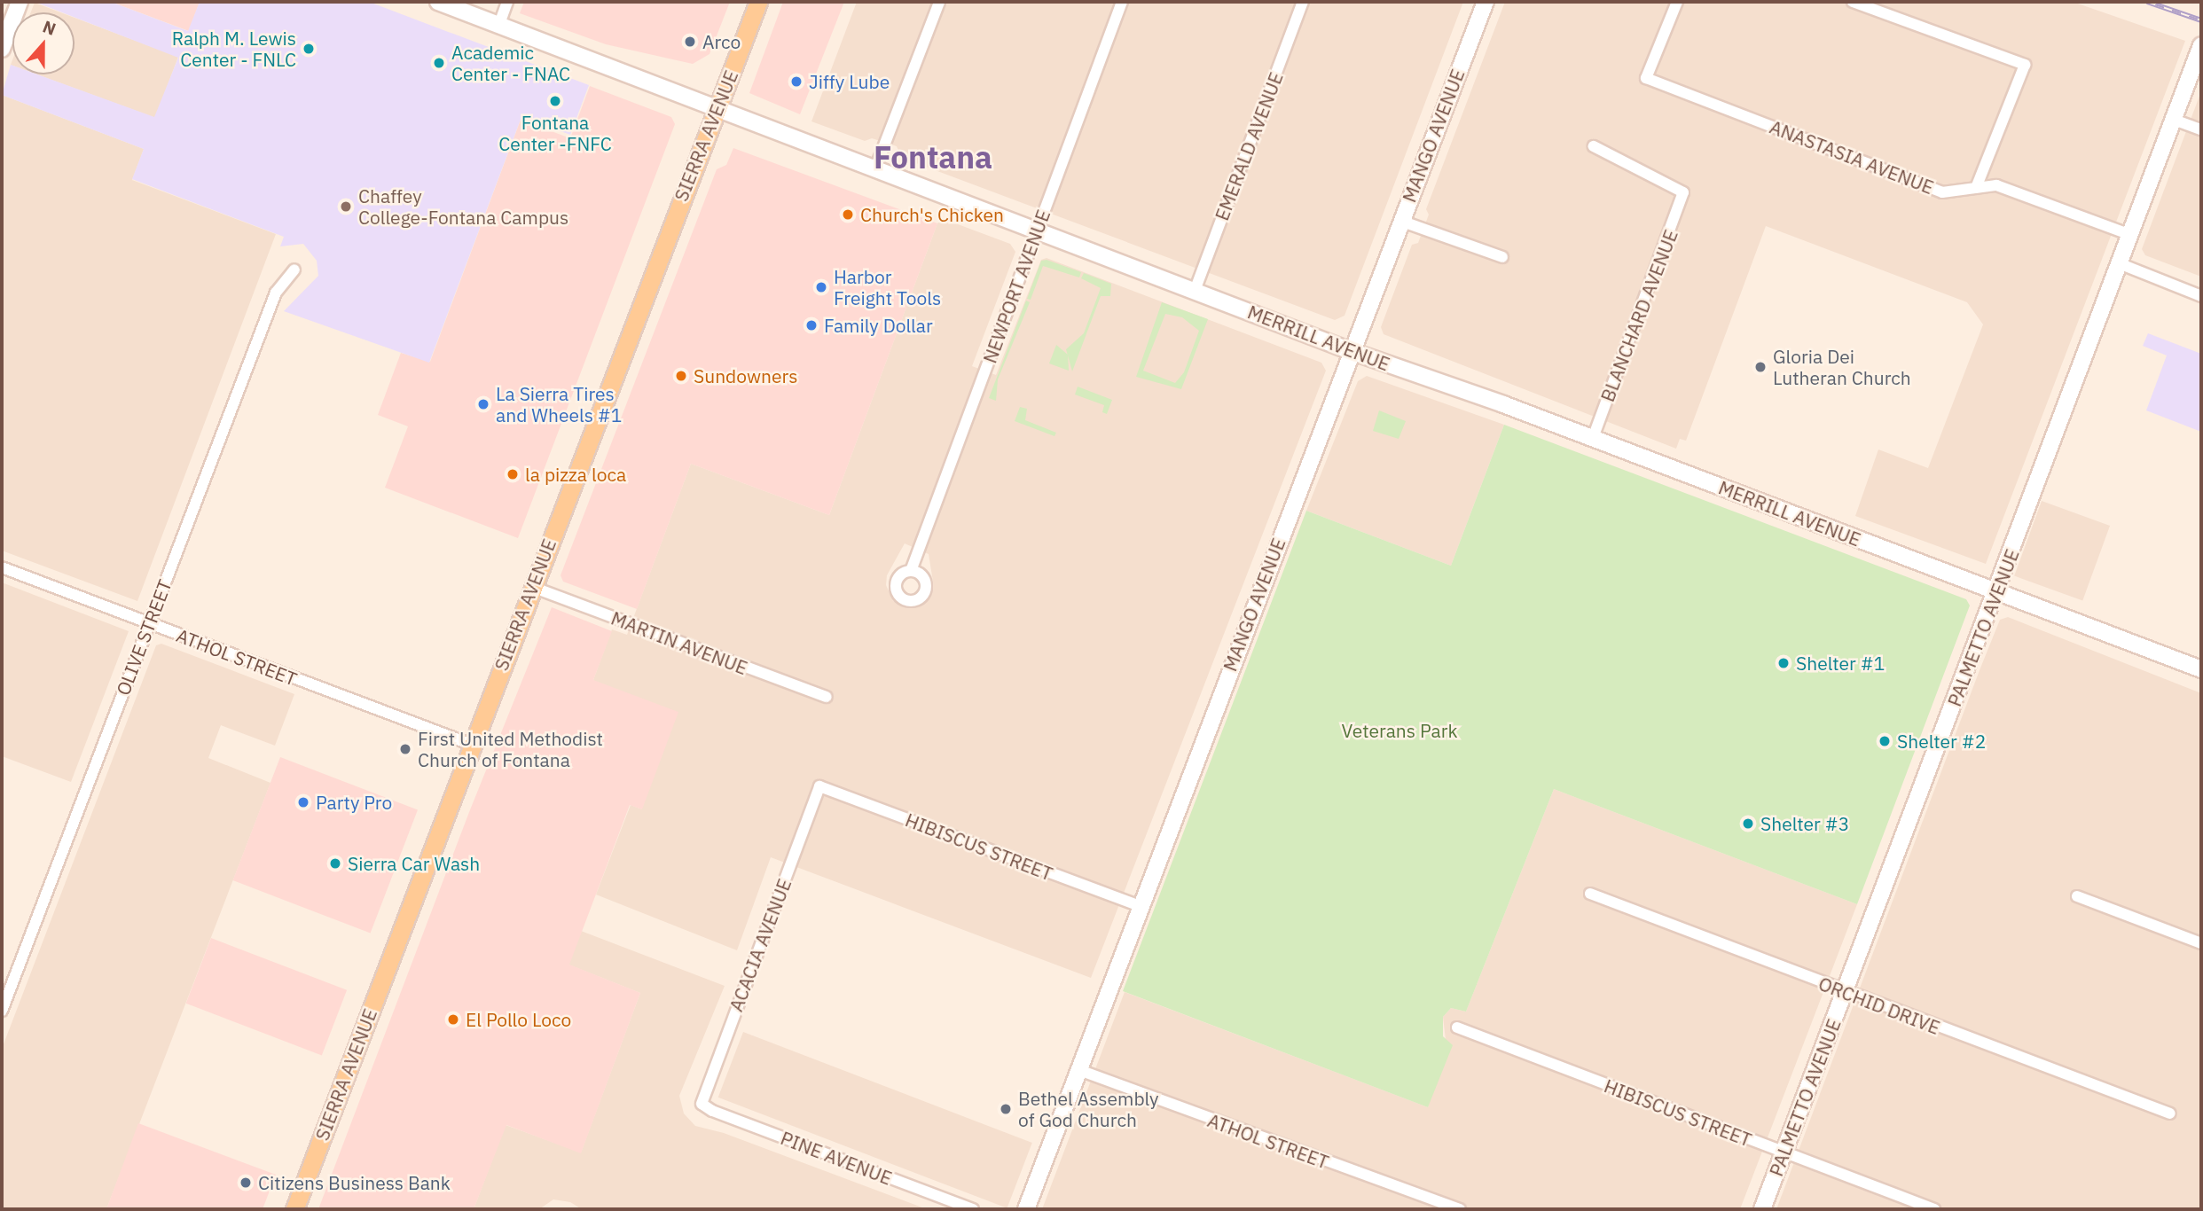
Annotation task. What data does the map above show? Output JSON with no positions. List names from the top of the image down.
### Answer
{
  "streets": {
    "main road": ["SIERRA AVENUE"],
    "street": [
      "MANGO AVENUE",
      "EMERALD AVENUE",
      "ANASTASIA AVENUE",
      "NEWPORT AVENUE",
      "BLANCHARD AVENUE",
      "MERRILL AVENUE",
      "PALMETTO AVENUE",
      "OLIVE STREET",
      "MARTIN AVENUE",
      "ATHOL STREET",
      "HIBISCUS STREET",
      "ACACIA AVENUE",
      "ORCHID DRIVE",
      "PINE AVENUE"
    ]
  },
  "crossings": [
    ["SIERRA AVENUE", "MERRILL AVENUE"],
    ["SIERRA AVENUE", "MARTIN AVENUE"],
    ["SIERRA AVENUE", "ATHOL STREET"],
    ["MANGO AVENUE", "MERRILL AVENUE"],
    ["MANGO AVENUE", "ATHOL STREET"],
    ["MANGO AVENUE", "HIBISCUS STREET"],
    ["EMERALD AVENUE", "MERRILL AVENUE"],
    ["ANASTASIA AVENUE", "PALMETTO AVENUE"],
    ["NEWPORT AVENUE", "MERRILL AVENUE"],
    ["BLANCHARD AVENUE", "MERRILL AVENUE"],
    ["MERRILL AVENUE", "PALMETTO AVENUE"],
    ["PALMETTO AVENUE", "HIBISCUS STREET"],
    ["PALMETTO AVENUE", "ORCHID DRIVE"],
    ["OLIVE STREET", "ATHOL STREET"],
    ["HIBISCUS STREET", "ACACIA AVENUE"],
    ["ACACIA AVENUE", "PINE AVENUE"]
  ],
  "districts": ["Fontana"],
  "parks": ["Veterans Park"],
  "places": [
    "Arco",
    "Ralph M. Lewis Center - FNLC",
    "Academic Center - FNAC",
    "Jiffy Lube",
    "Fontana Center -FNFC",
    "Chaffey College-Fontana Campus",
    "Church's Chicken",
    "Harbor Freight Tools",
    "Family Dollar",
    "Gloria Dei Lutheran Church",
    "Sundowners",
    "La Sierra Tires and Wheels #1",
    "la pizza loca",
    "Shelter #1",
    "Shelter #2",
    "First United Methodist Church of Fontana",
    "Party Pro",
    "Shelter #3",
    "Sierra Car Wash",
    "El Pollo Loco",
    "Bethel Assembly of God Church",
    "Citizens Business Bank"
  ],
  "north": "top"
}
